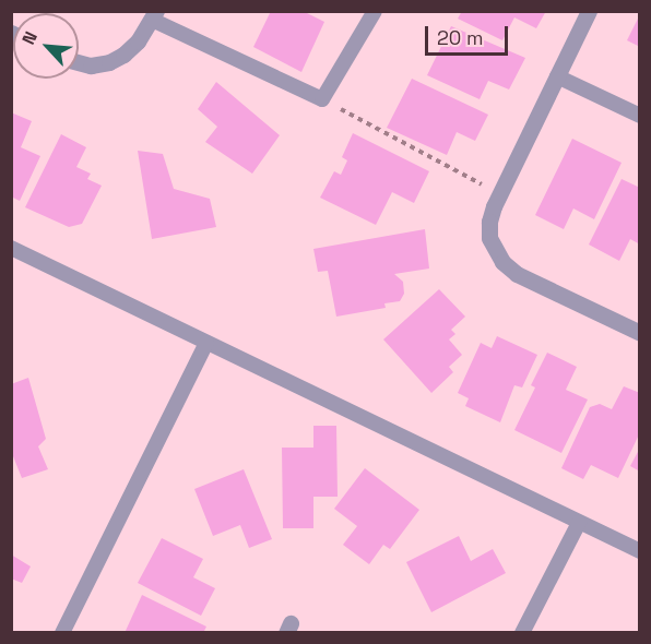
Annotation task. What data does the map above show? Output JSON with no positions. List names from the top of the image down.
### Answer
{
  "scale_bar": "20 m",
  "north": "top left"
}
